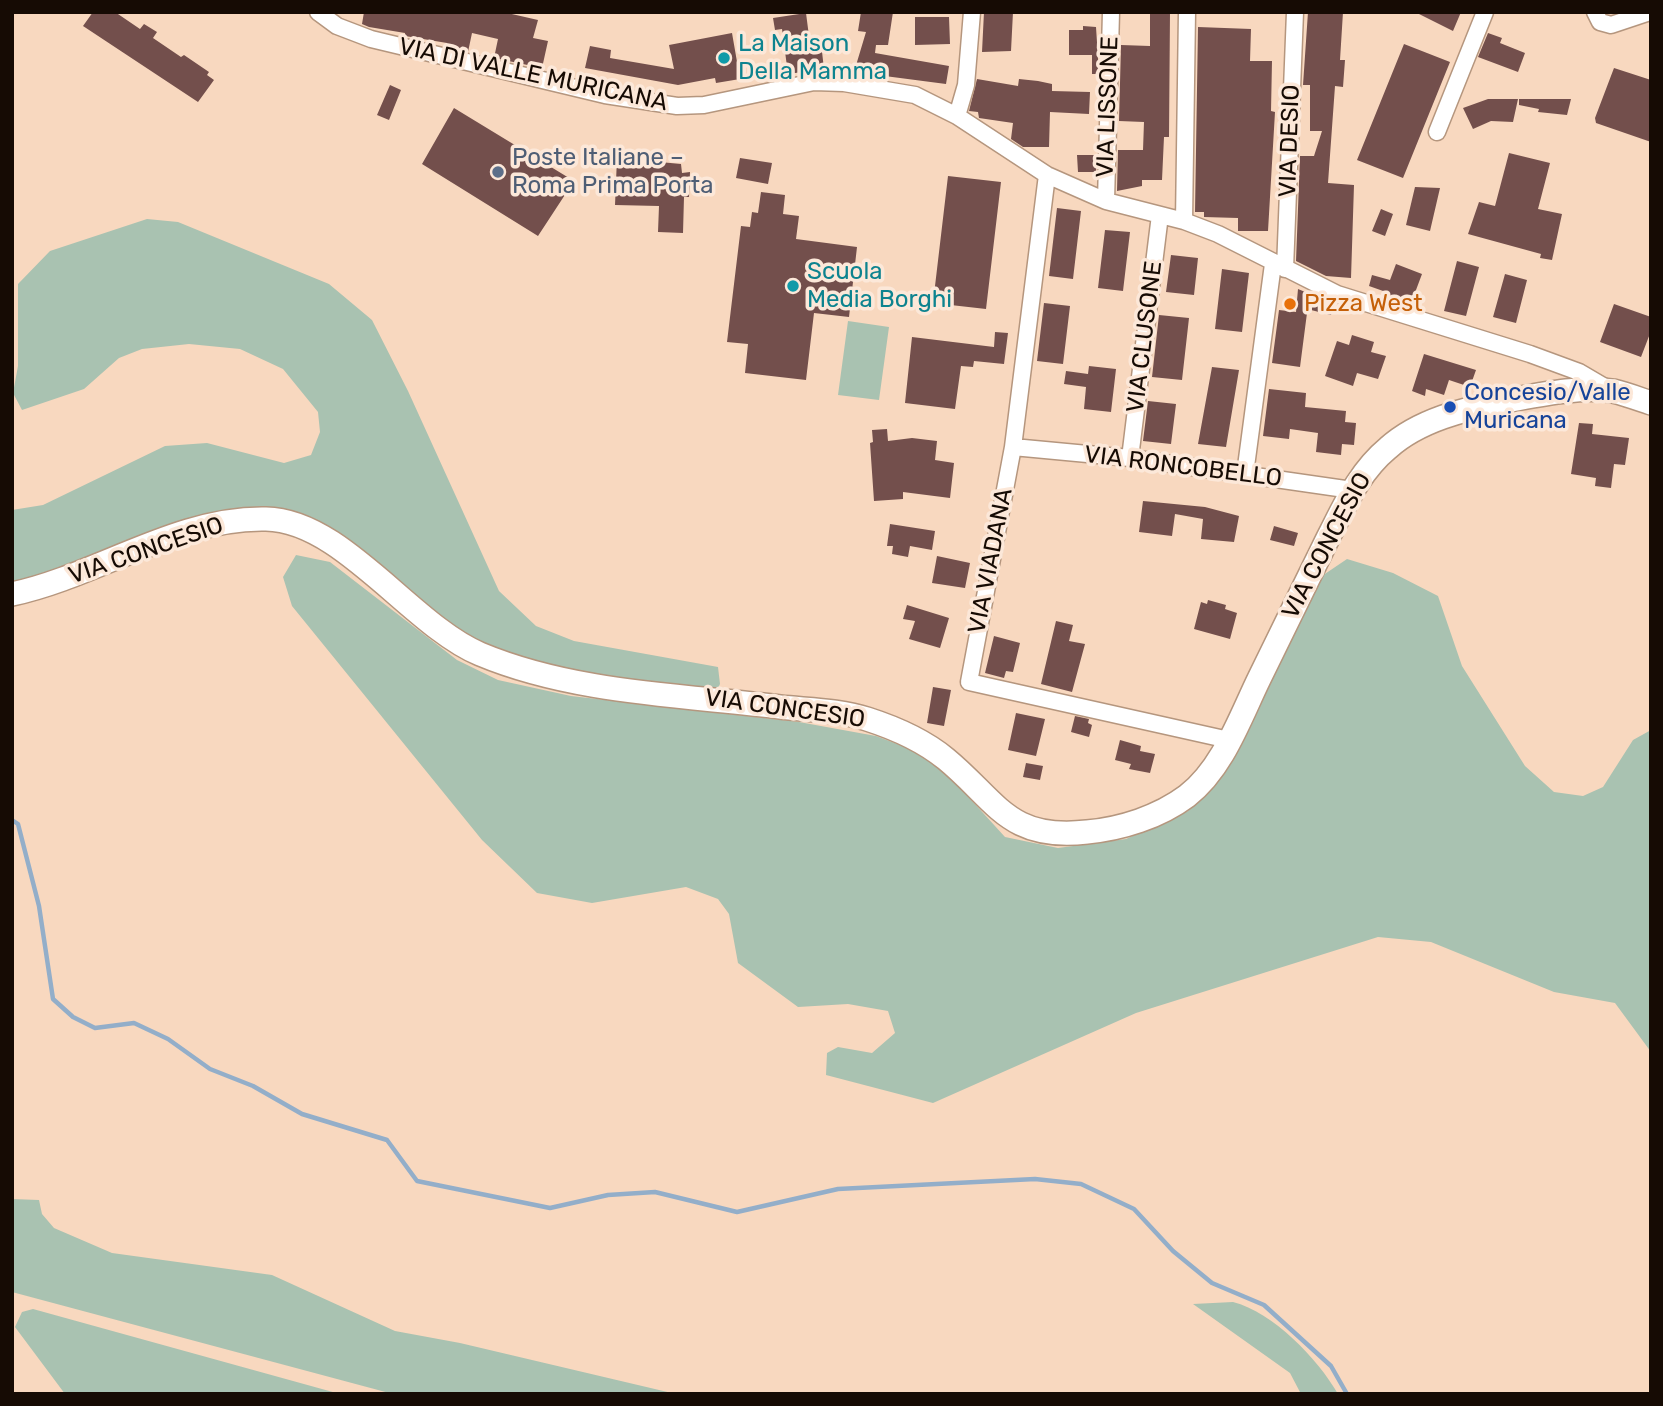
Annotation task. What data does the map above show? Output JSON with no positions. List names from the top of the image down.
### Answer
{
  "streets": {
    "street": [
      "VIA DI VALLE MURICANA",
      "VIA LISSONE",
      "VIA DESIO",
      "VIA CLUSONE",
      "VIA RONCOBELLO",
      "VIA CONCESIO",
      "VIA VIADANA"
    ]
  },
  "crossings": [
    ["VIA DI VALLE MURICANA", "VIA LISSONE"],
    ["VIA DI VALLE MURICANA", "VIA DESIO"],
    ["VIA DI VALLE MURICANA", "VIA CLUSONE"],
    ["VIA DI VALLE MURICANA", "VIA CONCESIO"],
    ["VIA DI VALLE MURICANA", "VIA VIADANA"],
    ["VIA DESIO", "VIA RONCOBELLO"],
    ["VIA CLUSONE", "VIA RONCOBELLO"],
    ["VIA RONCOBELLO", "VIA CONCESIO"],
    ["VIA RONCOBELLO", "VIA VIADANA"],
    ["VIA CONCESIO", "VIA VIADANA"]
  ],
  "places": [
    "La Maison Della Mamma",
    "Poste Italiane – Roma Prima Porta",
    "Scuola Media Borghi",
    "Pizza West",
    "Concesio/Valle Muricana"
  ]
}
